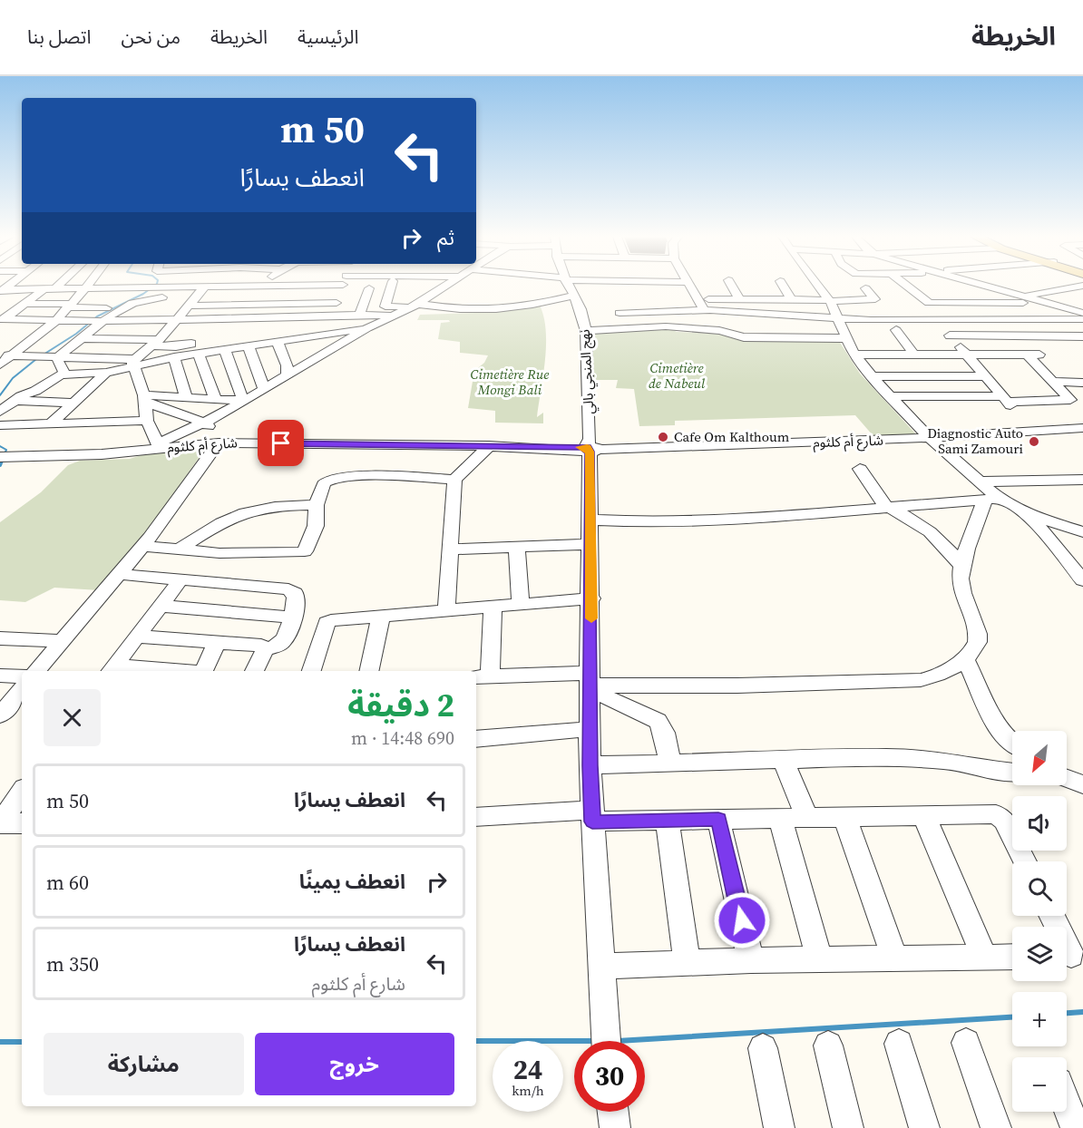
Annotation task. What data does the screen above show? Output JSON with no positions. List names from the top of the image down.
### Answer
{
  "streets": {
    "street": ["نهج المنجي بالي", "شارع أم كلثوم"]
  },
  "crossings": [
    ["نهج المنجي بالي", "شارع أم كلثوم"]
  ],
  "parks": ["Cimetière de Nabeul", "Cimetière Rue Mongi Bali"],
  "places": ["Cafe Om Kalthoum", "Diagnostic Auto Sami Zamouri"],
  "north": "bottom left",
  "page": {
    "header": "الخريطة",
    "nav": [
      "الرئيسية",
      "الخريطة",
      "من نحن",
      "اتصل بنا"
    ],
    "turn": ["50 m", "انعطف يسارًا"],
    "then": "ثم",
    "heading": ["2 دقيقة", "690 m · 14:48"],
    "map_buttons": ["+", "−"],
    "list": [
      {
        "name": "انعطف يسارًا",
        "value": "50 m"
      },
      {
        "name": "انعطف يمينًا",
        "value": "60 m"
      },
      {
        "name": "انعطف يسارًا",
        "note": "شارع أم كلثوم",
        "value": "350 m"
      }
    ],
    "buttons": ["خروج", "مشاركة"],
    "speed": "24 km/h",
    "limit": "30"
  }
}
